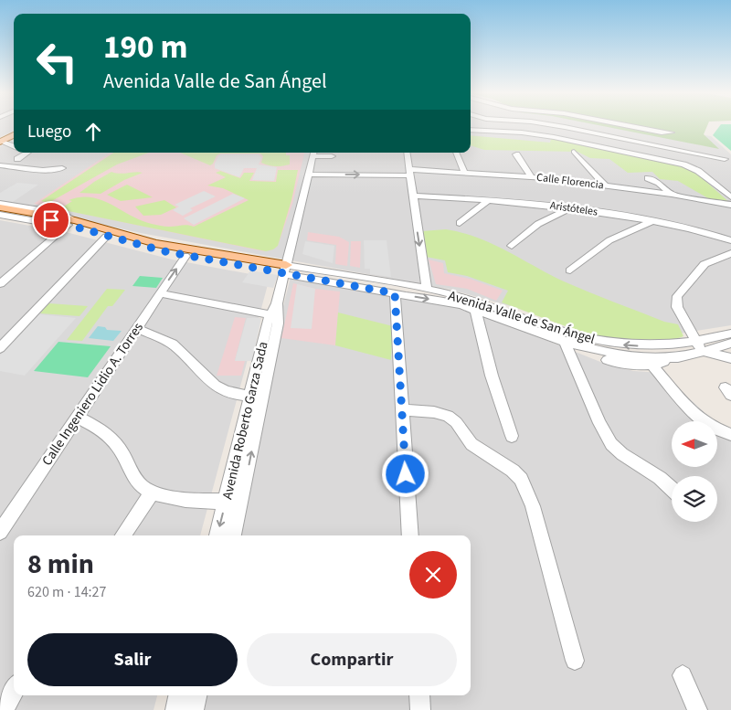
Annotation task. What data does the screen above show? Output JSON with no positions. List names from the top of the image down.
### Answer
{
  "streets": {
    "street": [
      "Calle Florencia",
      "Aristóteles",
      "Avenida Valle de San Ángel",
      "Calle Ingeniero Lidio A. Torres",
      "Avenida Roberto Garza Sada"
    ]
  },
  "crossings": [
    ["Calle Florencia", "Avenida Roberto Garza Sada"],
    ["Avenida Valle de San Ángel", "Avenida Roberto Garza Sada"]
  ],
  "north": "left",
  "page": {
    "turn": ["190 m", "Avenida Valle de San Ángel"],
    "then": "Luego",
    "heading": ["8 min", "620 m · 14:27"],
    "buttons": ["Salir", "Compartir"]
  }
}
